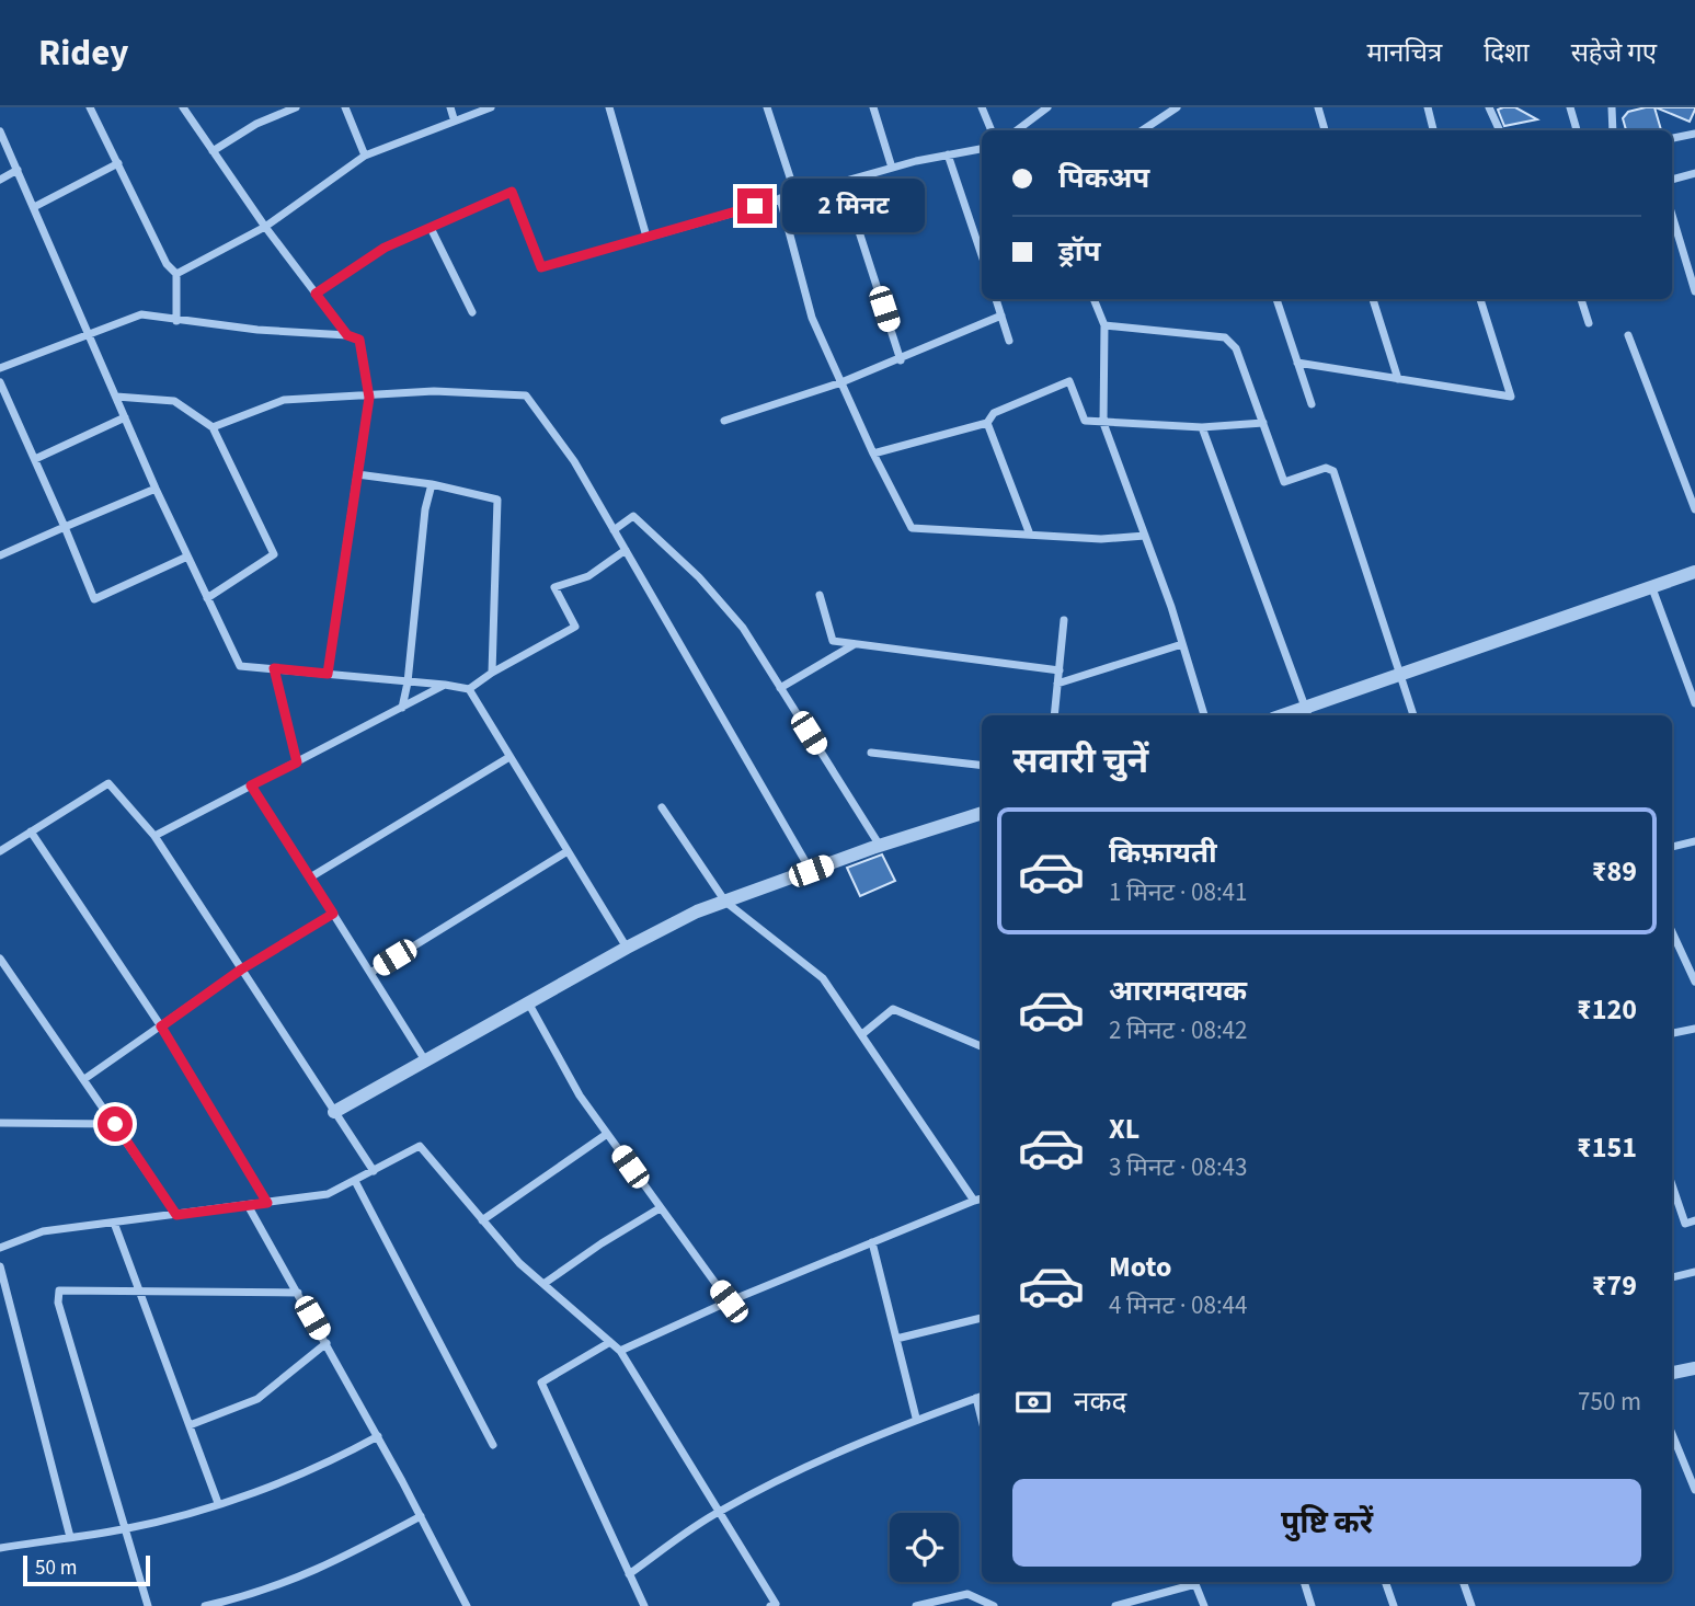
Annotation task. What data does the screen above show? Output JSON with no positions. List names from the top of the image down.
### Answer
{
  "scale_bar": "50 m",
  "page": {
    "header": "Ridey",
    "nav": ["मानचित्र", "दिशा", "सहेजे गए"],
    "banner": ["पिकअप", "ड्रॉप"],
    "bubble": "2 मिनट",
    "heading": "सवारी चुनें",
    "list": [
      {
        "name": "किफ़ायती",
        "note": "1 मिनट · 08:41",
        "value": "₹89"
      },
      {
        "name": "आरामदायक",
        "note": "2 मिनट · 08:42",
        "value": "₹120"
      },
      {
        "name": "XL",
        "note": "3 मिनट · 08:43",
        "value": "₹151"
      },
      {
        "name": "Moto",
        "note": "4 मिनट · 08:44",
        "value": "₹79"
      }
    ],
    "pay": ["नकद", "750 m"],
    "buttons": "पुष्टि करें",
    "scale": "50 m"
  }
}
